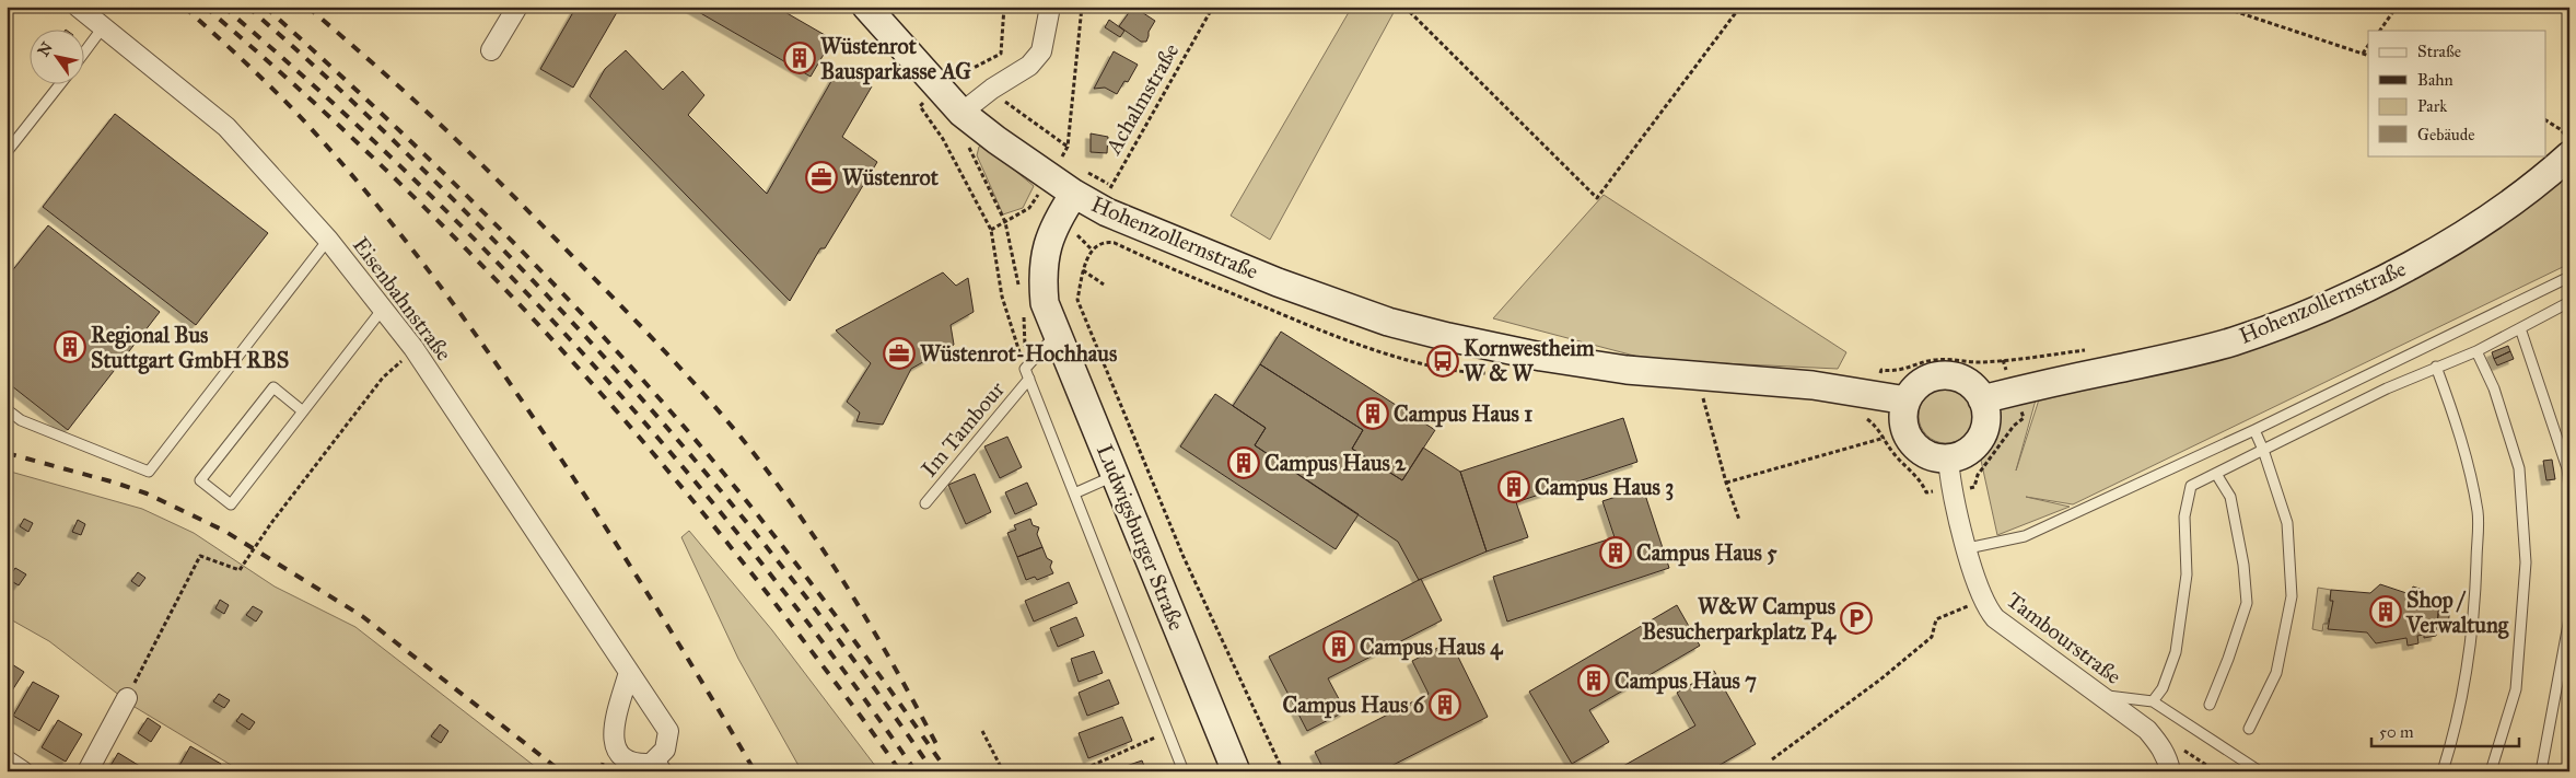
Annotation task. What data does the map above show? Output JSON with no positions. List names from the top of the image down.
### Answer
{
  "streets": {
    "main road": ["Hohenzollernstraße", "Ludwigsburger Straße"],
    "street": ["Eisenbahnstraße", "Tambourstraße"],
    "lane": ["Im Tambour"],
    "path": ["Achalmstraße"]
  },
  "crossings": [
    ["Achalmstraße", "Hohenzollernstraße"],
    ["Hohenzollernstraße", "Ludwigsburger Straße"],
    ["Hohenzollernstraße", "Tambourstraße"]
  ],
  "places": {
    "building": [
      "Wüstenrot Bausparkasse AG",
      "Regional Bus Stuttgart GmbH RBS",
      "Campus Haus 1",
      "Campus Haus 2",
      "Campus Haus 3",
      "Campus Haus 5",
      "Shop / Verwaltung",
      "Campus Haus 4",
      "Campus Haus 7",
      "Campus Haus 6"
    ],
    "office": ["Wüstenrot", "Wüstenrot-Hochhaus"],
    "bus stop": ["Kornwestheim W & W"],
    "parking": ["W&W Campus Besucherparkplatz P4"]
  },
  "legend": [
    "Straße",
    "Bahn",
    "Park",
    "Gebäude"
  ],
  "scale_bar": "50 m",
  "north": "top left"
}
